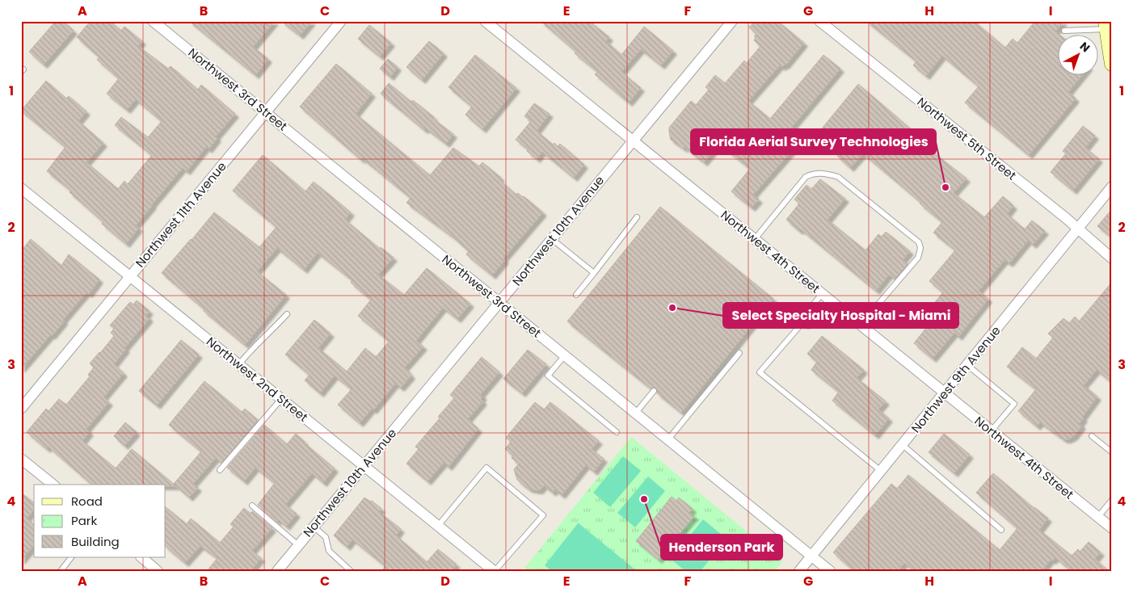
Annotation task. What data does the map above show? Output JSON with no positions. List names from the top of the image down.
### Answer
{
  "streets": {
    "street": [
      "Northwest 3rd Street",
      "Northwest 5th Street",
      "Northwest 11th Avenue",
      "Northwest 10th Avenue",
      "Northwest 4th Street",
      "Northwest 2nd Street",
      "Northwest 9th Avenue"
    ]
  },
  "crossings": [
    ["Northwest 3rd Street", "Northwest 11th Avenue"],
    ["Northwest 3rd Street", "Northwest 10th Avenue"],
    ["Northwest 3rd Street", "Northwest 9th Avenue"],
    ["Northwest 5th Street", "Northwest 9th Avenue"],
    ["Northwest 11th Avenue", "Northwest 2nd Street"],
    ["Northwest 10th Avenue", "Northwest 4th Street"],
    ["Northwest 10th Avenue", "Northwest 2nd Street"],
    ["Northwest 4th Street", "Northwest 9th Avenue"]
  ],
  "places": ["Florida Aerial Survey Technologies", "Select Specialty Hospital - Miami", "Henderson Park"],
  "legend": ["Road", "Park", "Building"],
  "north": "top right",
  "grid": {
    "columns": [
      "A",
      "B",
      "C",
      "D",
      "E",
      "F",
      "G",
      "H",
      "I"
    ],
    "rows": [
      "1",
      "2",
      "3",
      "4"
    ]
  }
}
